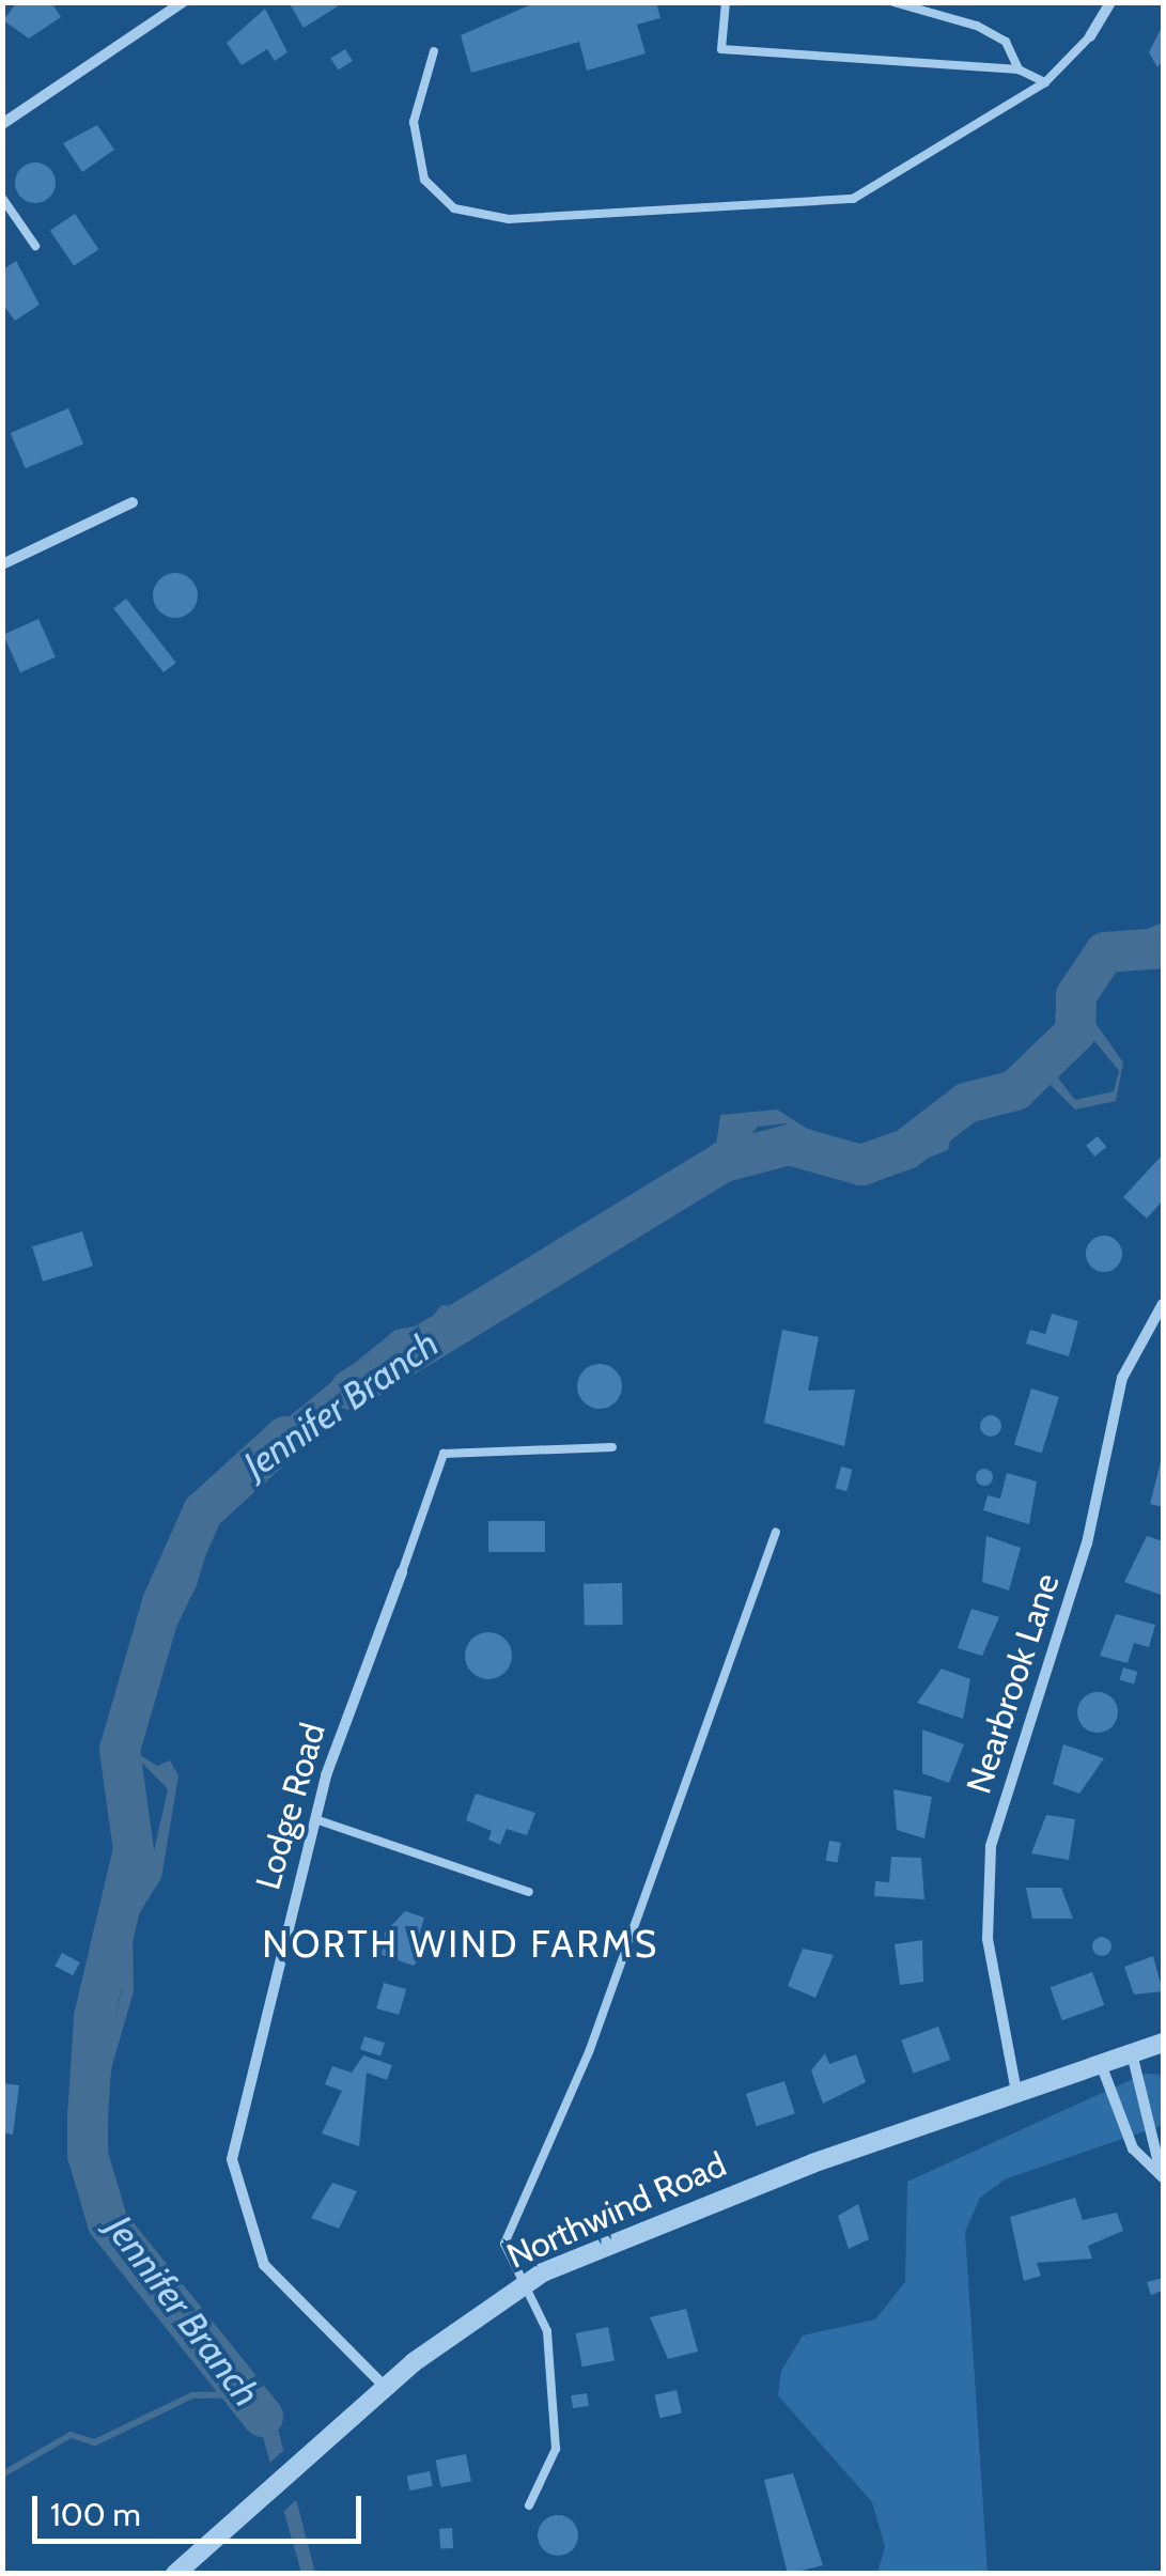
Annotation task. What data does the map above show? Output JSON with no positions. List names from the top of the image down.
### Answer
{
  "streets": {
    "street": ["Nearbrook Lane", "Lodge Road", "Northwind Road"]
  },
  "crossings": [
    ["Nearbrook Lane", "Northwind Road"],
    ["Lodge Road", "Northwind Road"]
  ],
  "districts": ["NORTH WIND FARMS"],
  "water": ["Jennifer Branch"],
  "scale_bar": "100 m"
}
